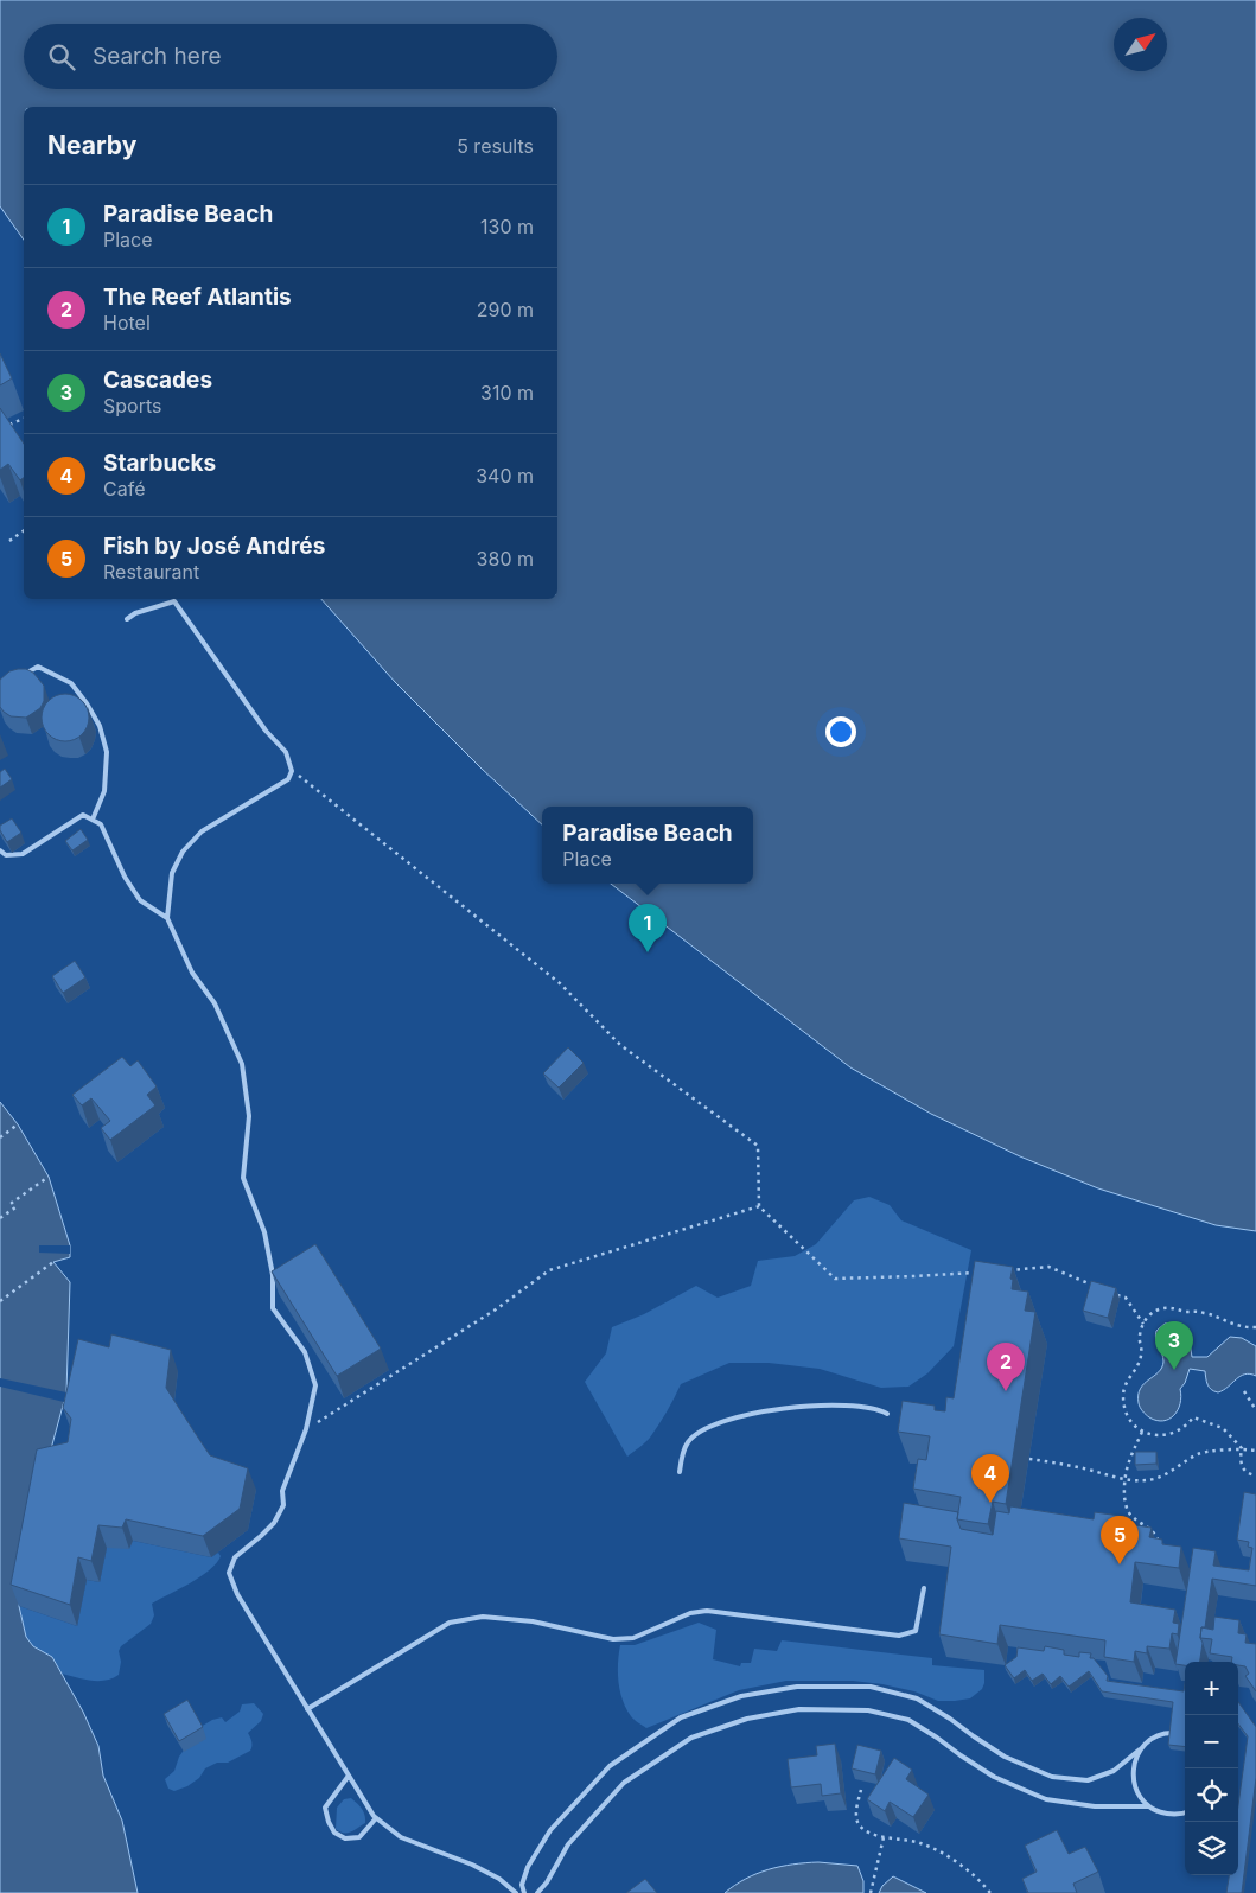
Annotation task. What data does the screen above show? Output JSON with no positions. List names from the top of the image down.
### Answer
{
  "north": "top right",
  "page": {
    "search": "Search here",
    "heading": ["Nearby", "5 results"],
    "list": [
      {
        "mark": "1",
        "name": "Paradise Beach",
        "note": "Place",
        "value": "130 m"
      },
      {
        "mark": "2",
        "name": "The Reef Atlantis",
        "note": "Hotel",
        "value": "290 m"
      },
      {
        "mark": "3",
        "name": "Cascades",
        "note": "Sports",
        "value": "310 m"
      },
      {
        "mark": "4",
        "name": "Starbucks",
        "note": "Café",
        "value": "340 m"
      },
      {
        "mark": "5",
        "name": "Fish by José Andrés",
        "note": "Restaurant",
        "value": "380 m"
      }
    ],
    "popup": ["Paradise Beach", "Place"],
    "pins": [
      "1",
      "3",
      "2",
      "4",
      "5"
    ],
    "map_buttons": ["+", "−"]
  }
}
